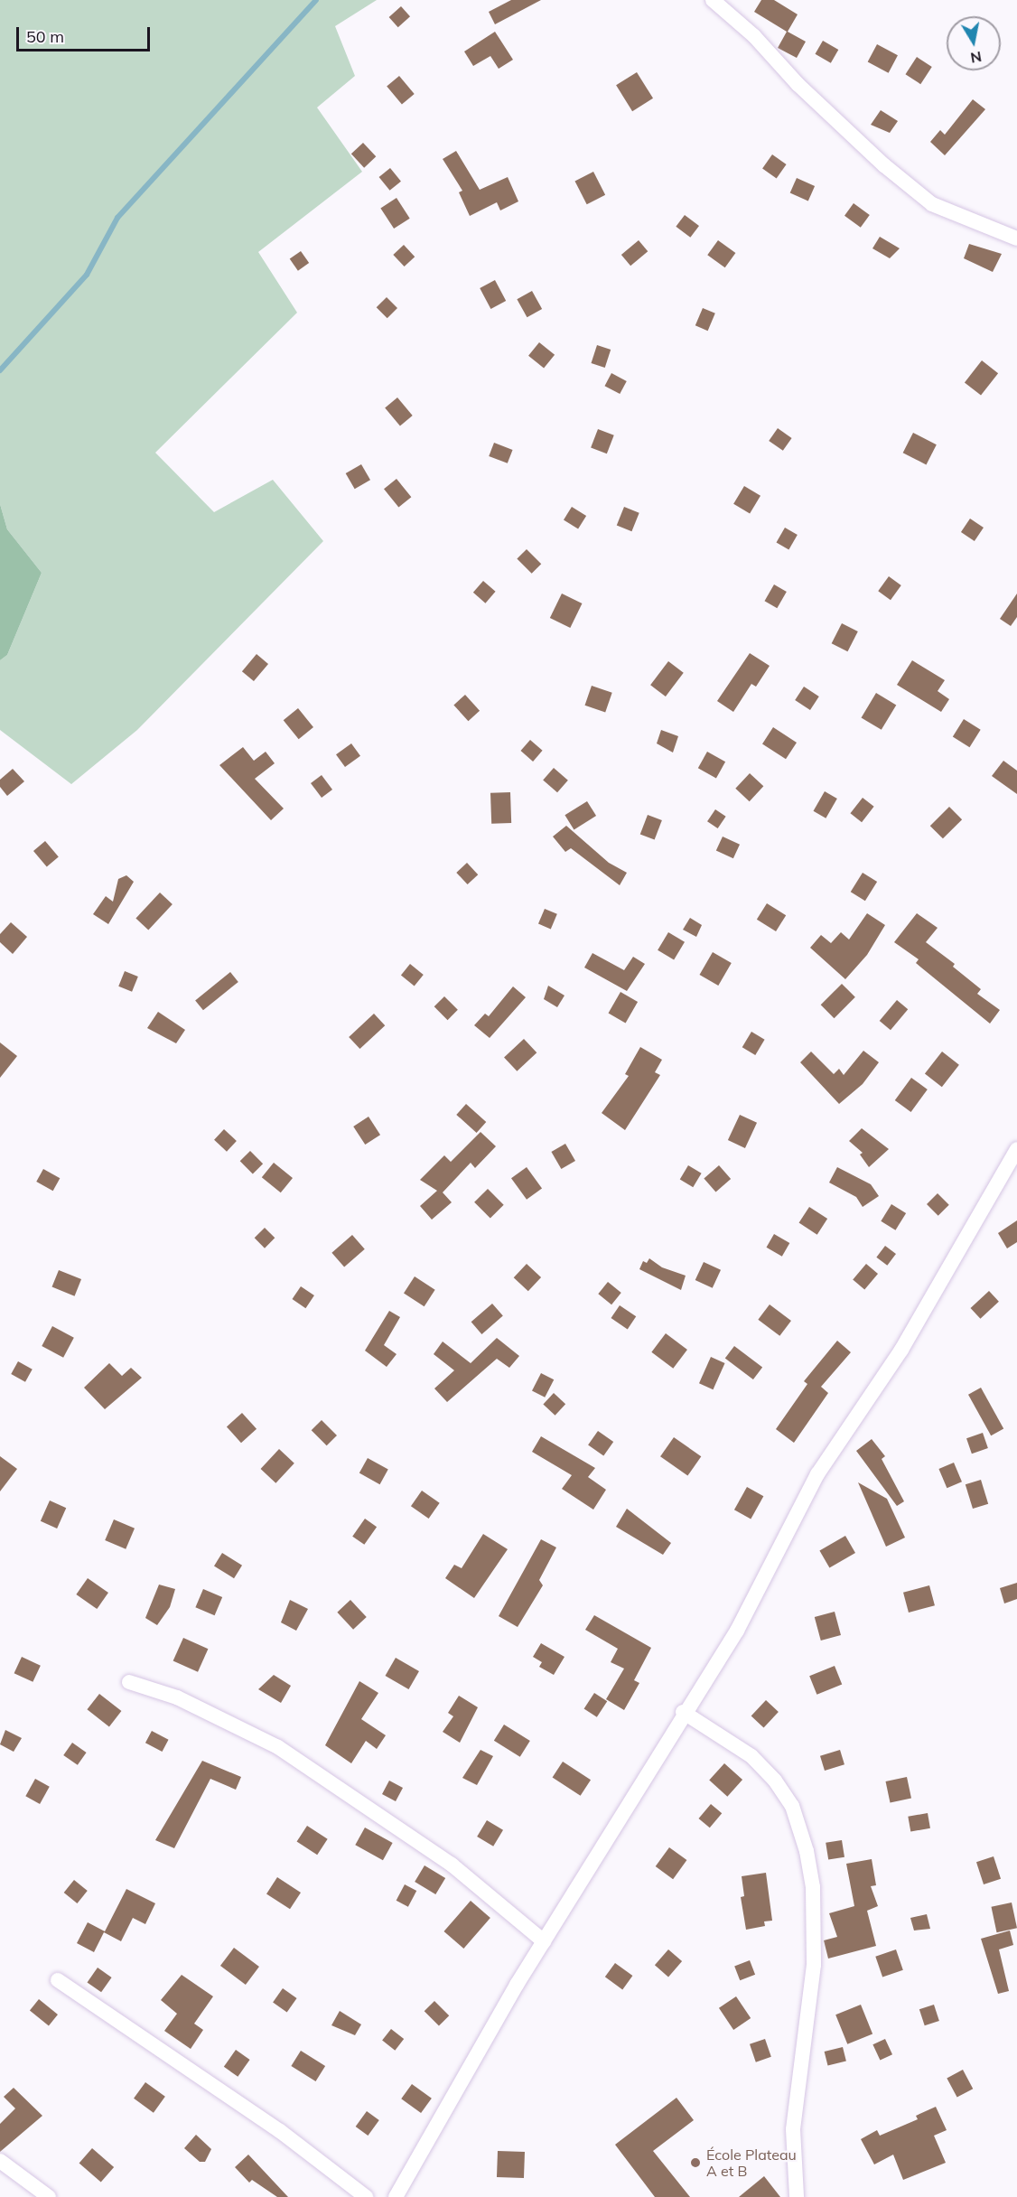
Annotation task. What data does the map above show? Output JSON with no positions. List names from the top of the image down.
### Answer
{
  "places": ["École Plateau A et B"],
  "scale_bar": "50 m",
  "north": "bottom"
}
